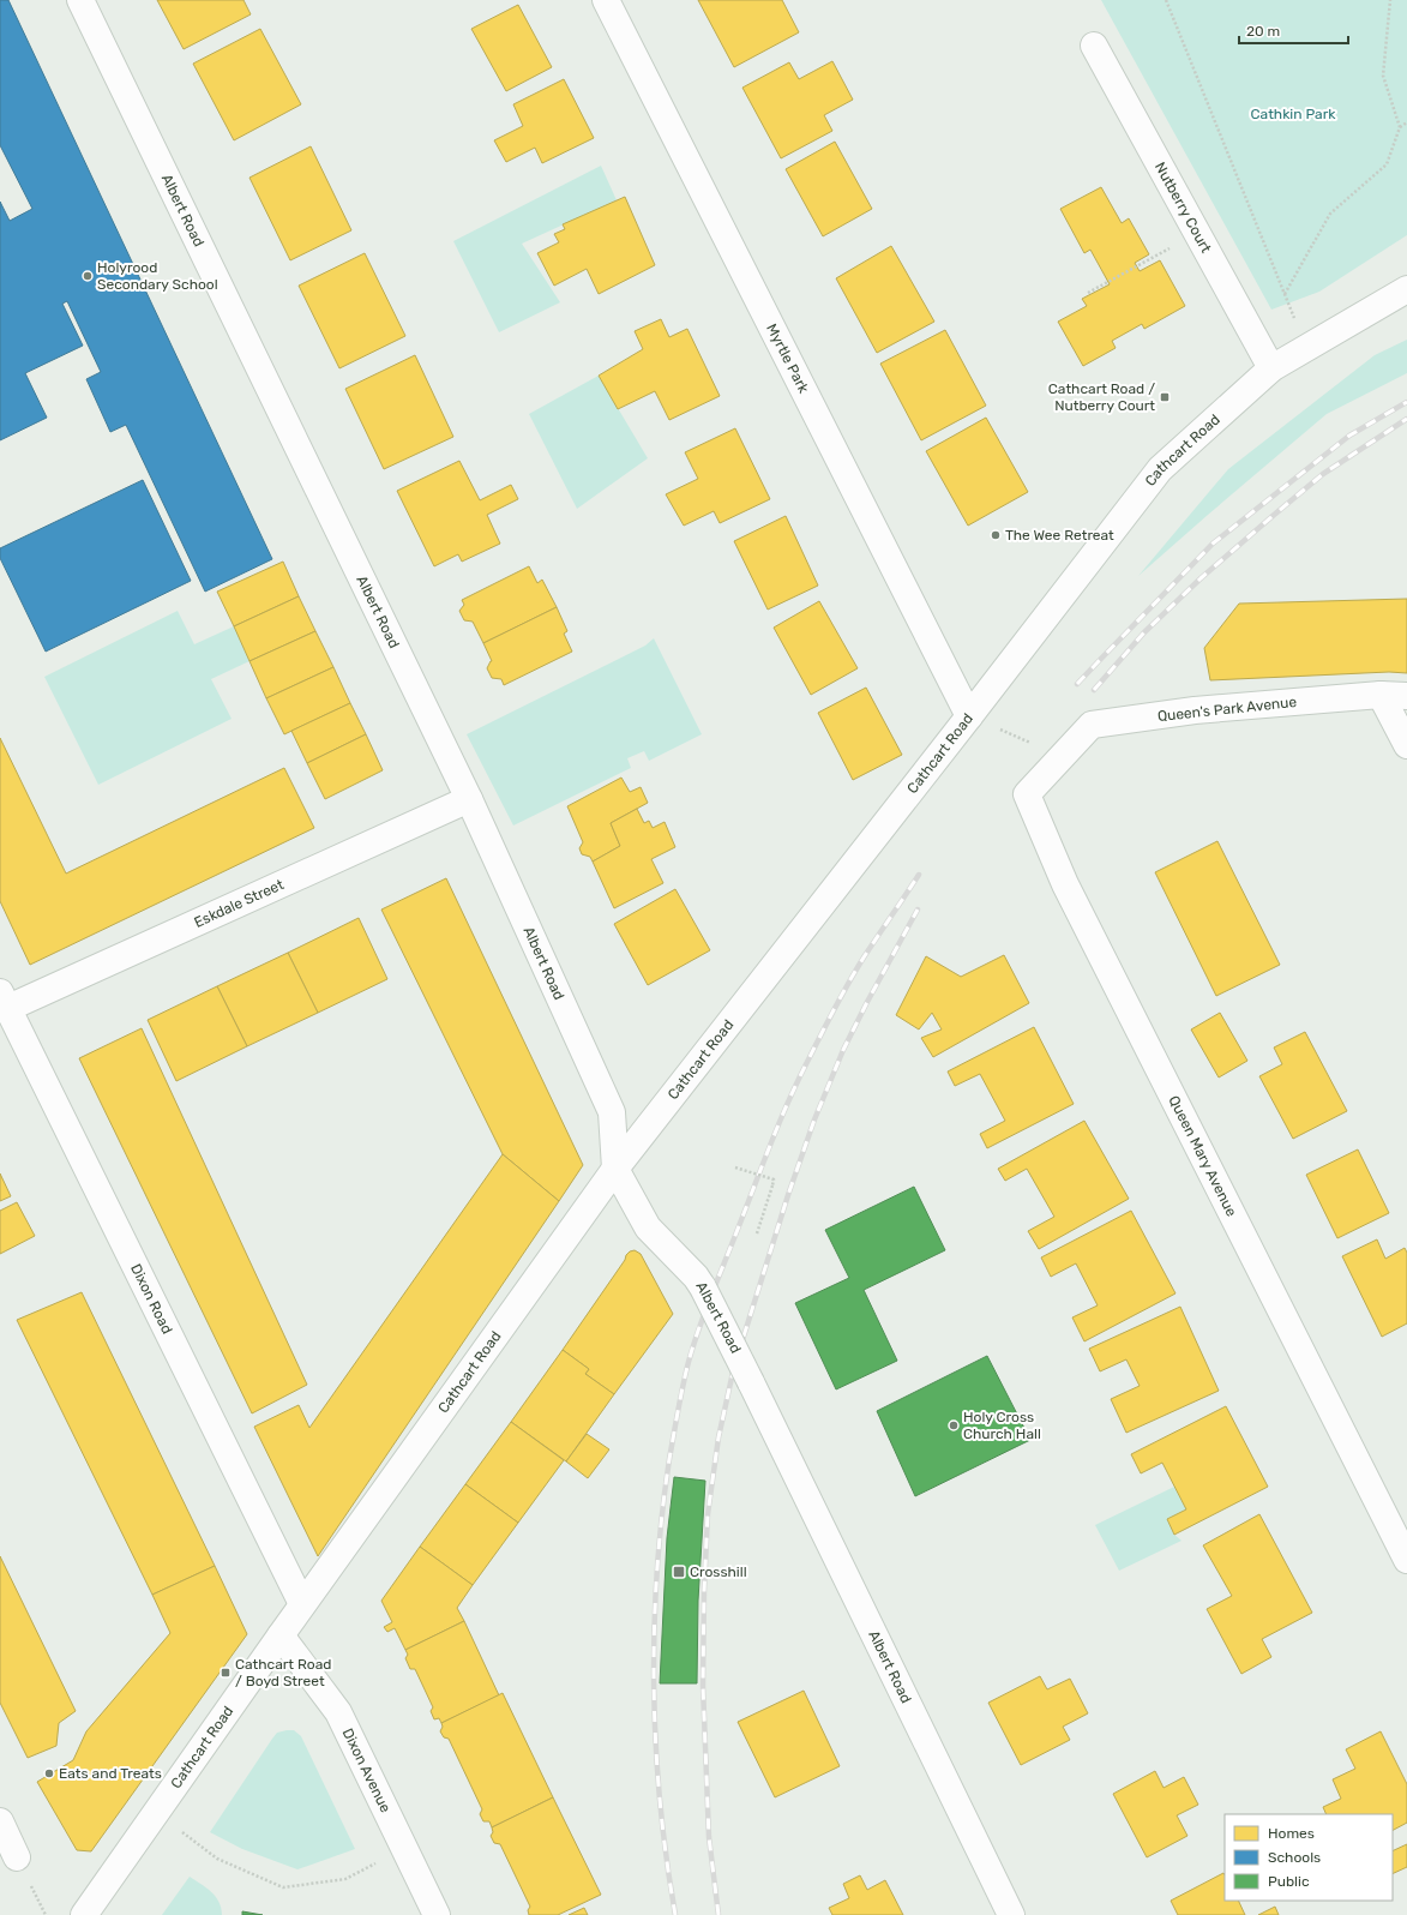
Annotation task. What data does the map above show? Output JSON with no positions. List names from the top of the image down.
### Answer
{
  "streets": {
    "street": [
      "Nutberry Court",
      "Albert Road",
      "Myrtle Park",
      "Cathcart Road",
      "Queen's Park Avenue",
      "Eskdale Street",
      "Queen Mary Avenue",
      "Dixon Road",
      "Dixon Avenue"
    ]
  },
  "crossings": [
    ["Nutberry Court", "Cathcart Road"],
    ["Albert Road", "Cathcart Road"],
    ["Albert Road", "Eskdale Street"],
    ["Myrtle Park", "Cathcart Road"],
    ["Cathcart Road", "Dixon Road"],
    ["Cathcart Road", "Dixon Avenue"],
    ["Queen's Park Avenue", "Queen Mary Avenue"],
    ["Eskdale Street", "Dixon Road"]
  ],
  "parks": ["Cathkin Park"],
  "places": {
    "other": [
      "Holyrood Secondary School",
      "The Wee Retreat",
      "Holy Cross Church Hall",
      "Eats and Treats"
    ],
    "transit": ["Cathcart Road / Nutberry Court", "Crosshill", "Cathcart Road / Boyd Street"]
  },
  "legend": ["Homes", "Schools", "Public"],
  "scale_bar": "20 m"
}
